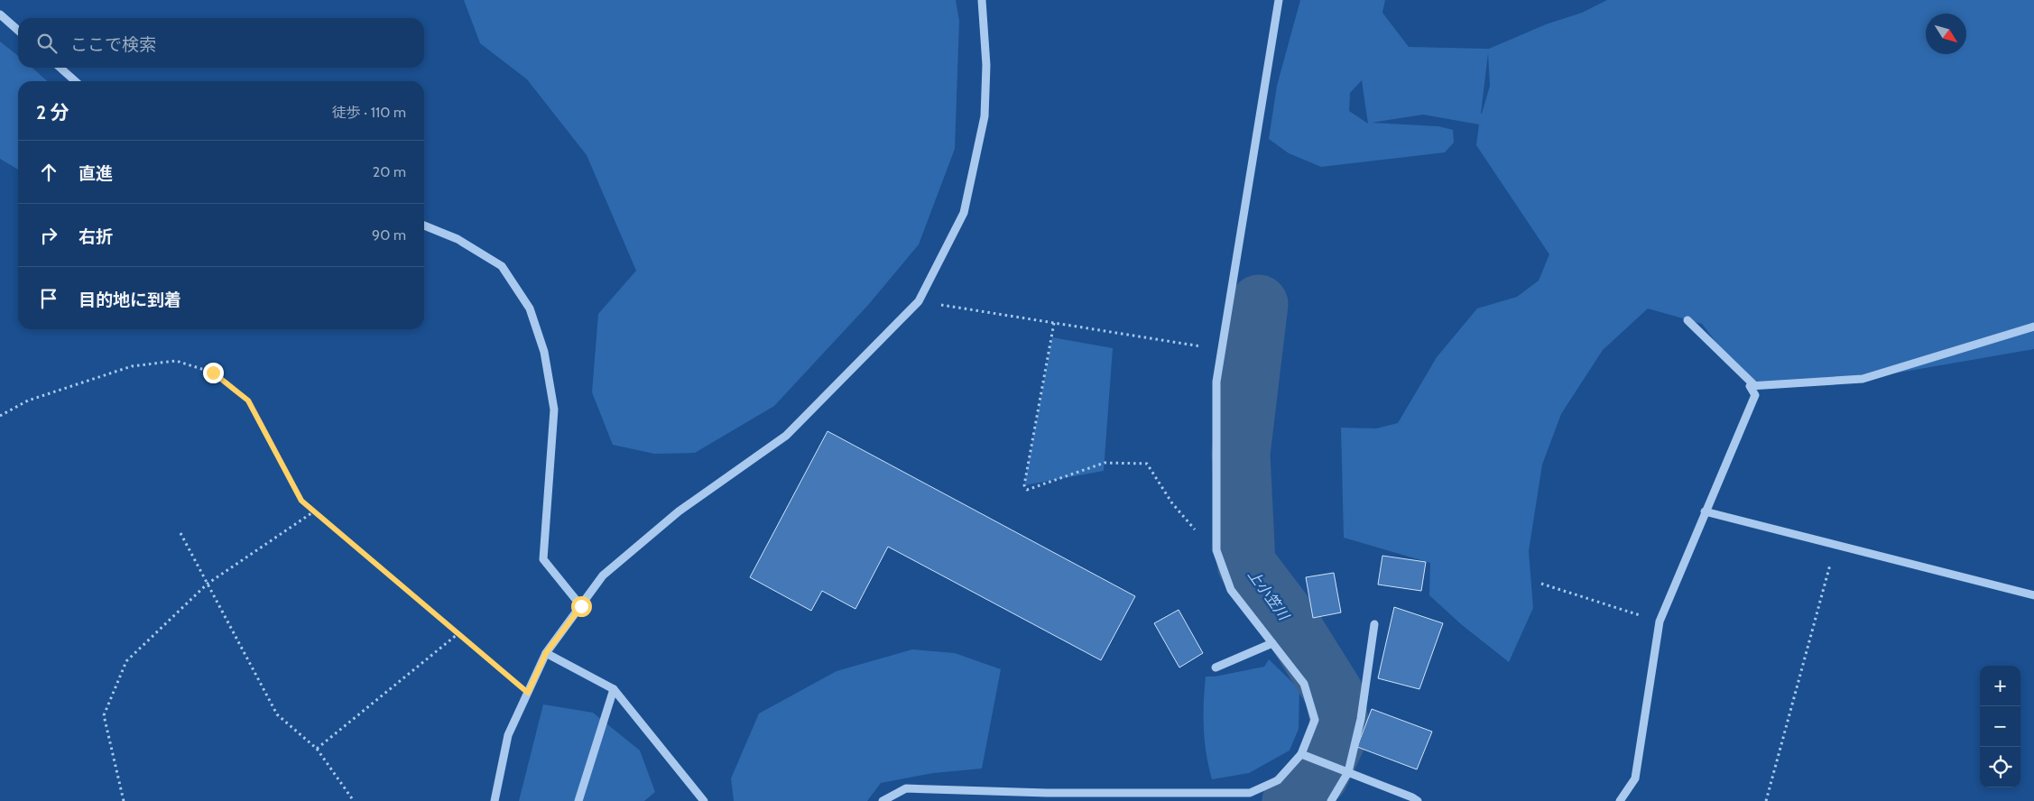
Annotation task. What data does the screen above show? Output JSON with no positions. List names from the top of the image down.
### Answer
{
  "water": ["上小笠川"],
  "north": "bottom right",
  "page": {
    "search": "ここで検索",
    "heading": ["2 分", "徒歩 · 110 m"],
    "list": [
      ["直進", "20 m"],
      ["右折", "90 m"],
      "目的地に到着"
    ],
    "map_buttons": ["+", "−"]
  }
}
